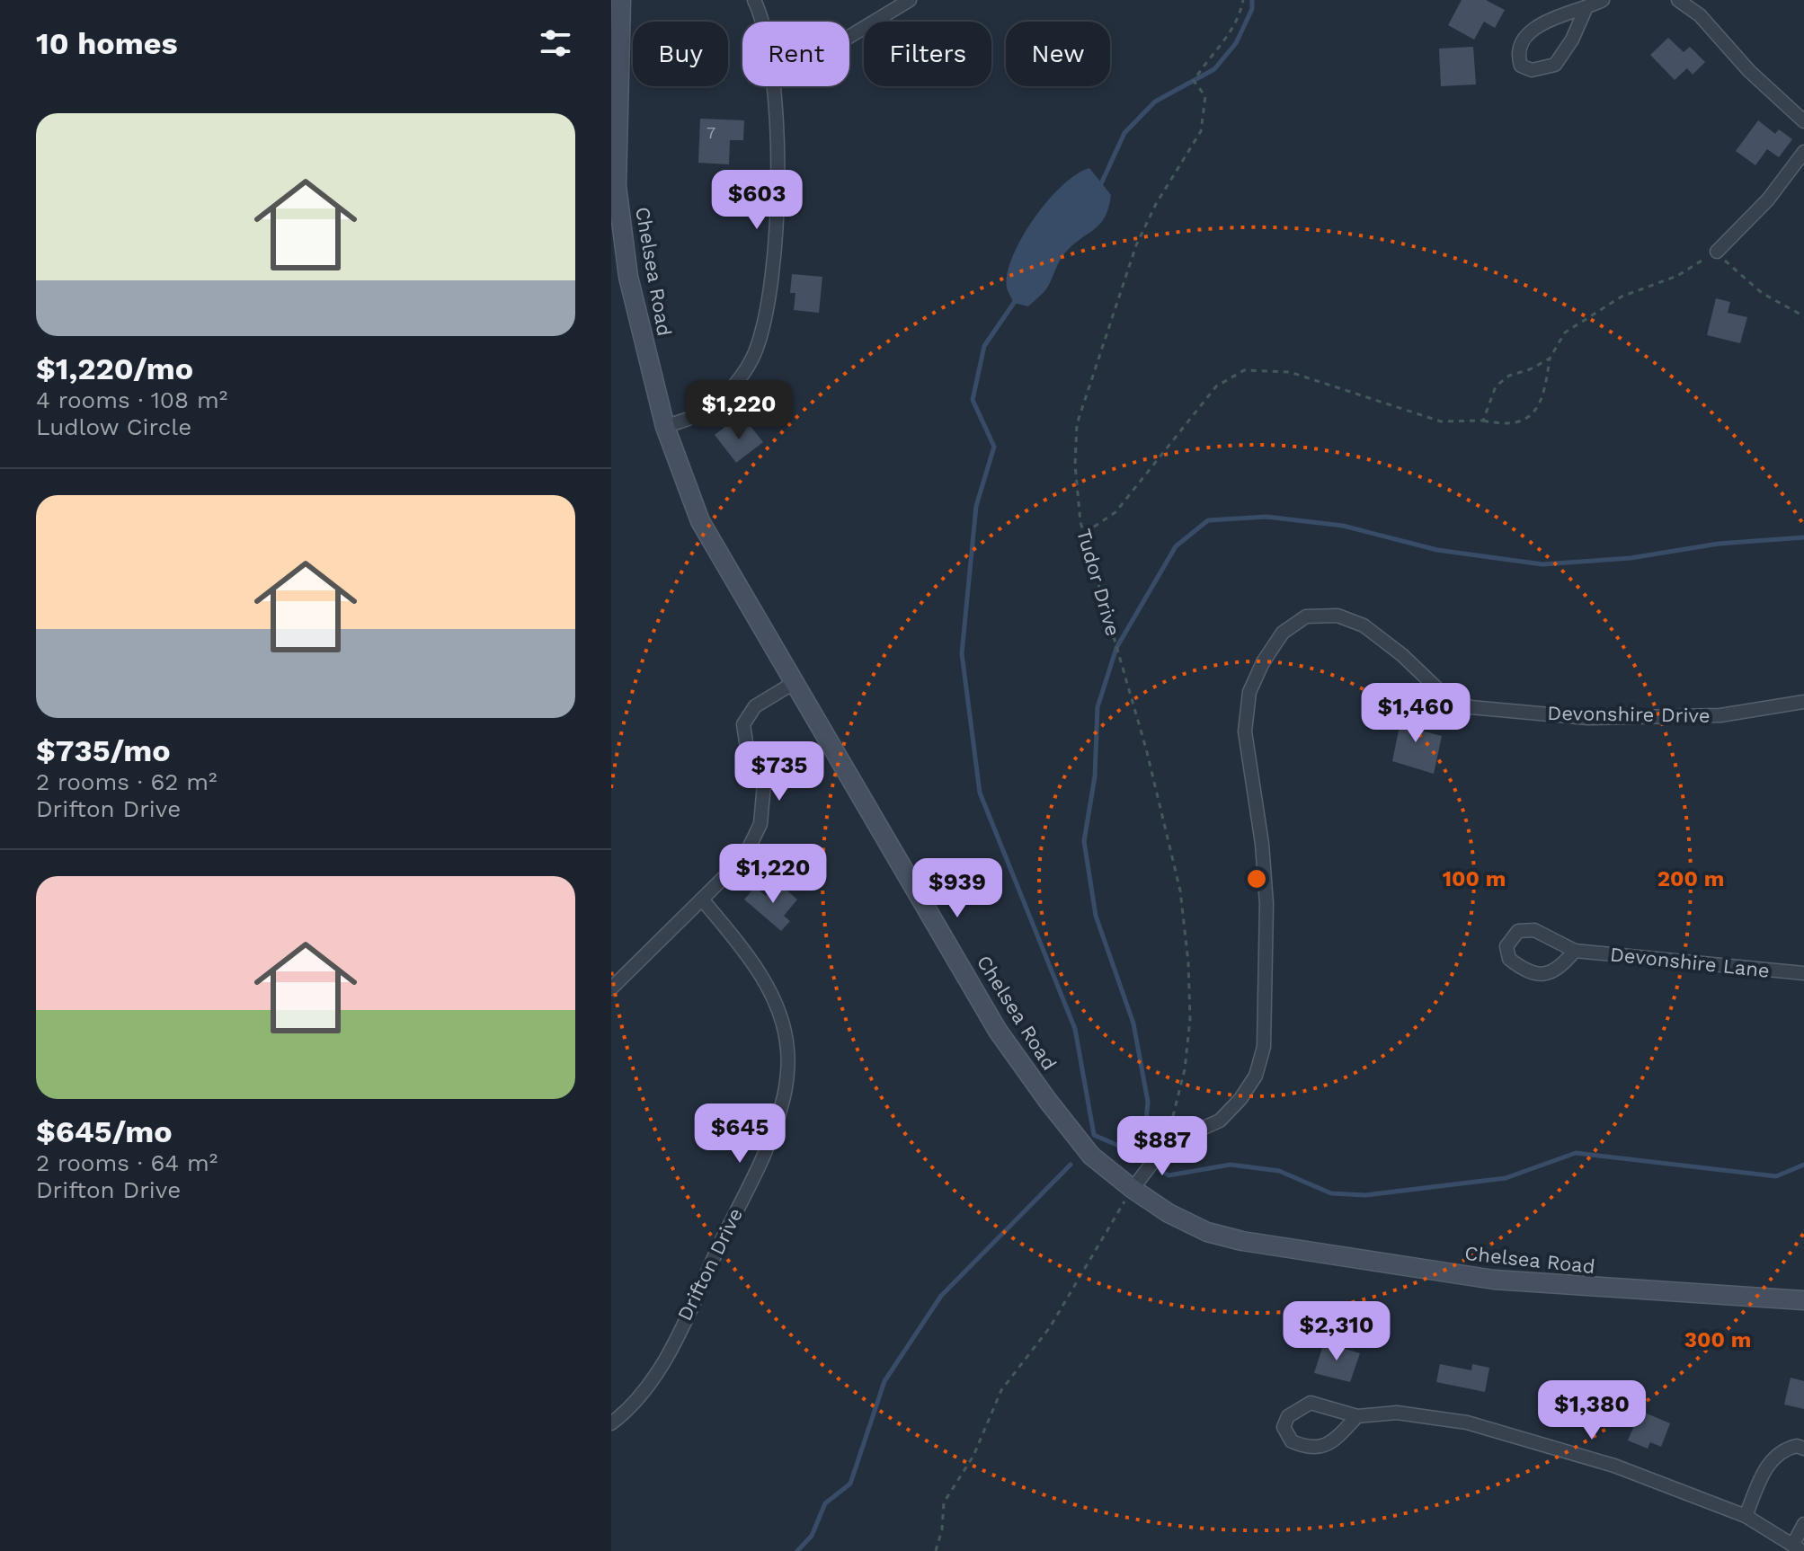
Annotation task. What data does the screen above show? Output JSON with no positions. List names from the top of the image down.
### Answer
{
  "streets": {
    "street": [
      "Chelsea Road",
      "Devonshire Drive",
      "Devonshire Lane",
      "Drifton Drive"
    ],
    "path": ["Tudor Drive"]
  },
  "crossings": [
    ["Tudor Drive", "Devonshire Drive"]
  ],
  "house_numbers": ["7"],
  "page": {
    "heading": "10 homes",
    "chip": [
      "Buy",
      "Rent",
      "Filters",
      "New"
    ],
    "list": [
      {
        "name": "$1,220/mo",
        "note": "4 rooms · 108 m² · Ludlow Circle"
      },
      {
        "name": "$735/mo",
        "note": "2 rooms · 62 m² · Drifton Drive"
      },
      {
        "name": "$645/mo",
        "note": "2 rooms · 64 m² · Drifton Drive"
      }
    ],
    "price": [
      "$603",
      "$1,220",
      "$1,460",
      "$735",
      "$1,220",
      "$939",
      "$645",
      "$887",
      "$2,310",
      "$1,380"
    ]
  },
  "rings": ["100 m", "200 m", "300 m"]
}
